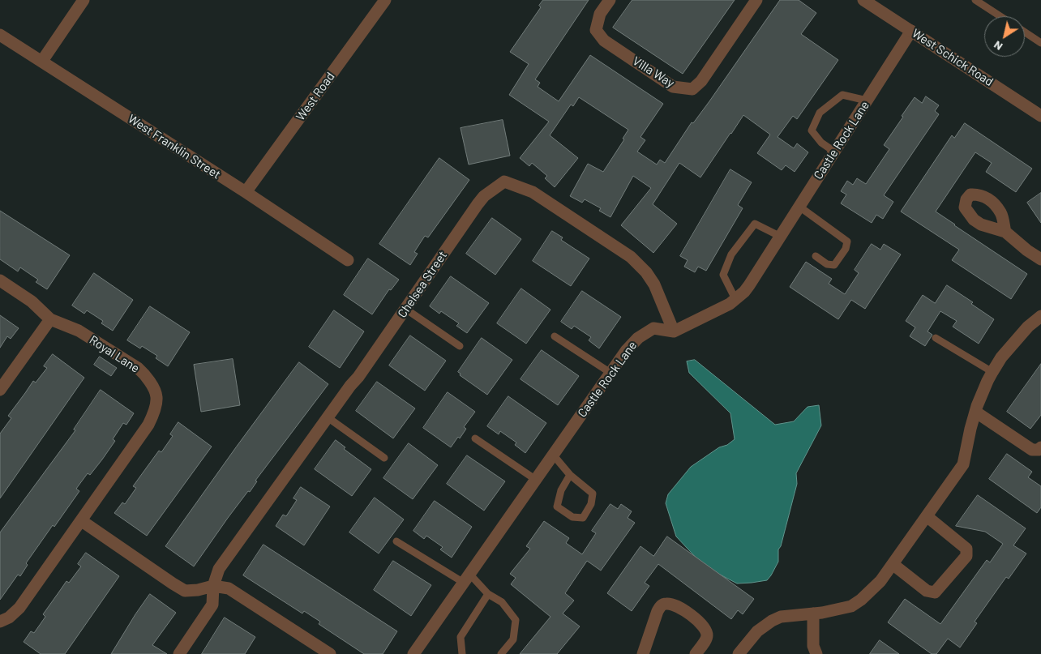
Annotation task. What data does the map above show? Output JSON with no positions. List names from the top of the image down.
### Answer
{
  "streets": {
    "street": [
      "West Schick Road",
      "Villa Way",
      "West Road",
      "Castle Rock Lane",
      "West Franklin Street",
      "Chelsea Street",
      "Royal Lane"
    ]
  },
  "crossings": [
    ["West Schick Road", "Castle Rock Lane"],
    ["West Road", "West Franklin Street"],
    ["Castle Rock Lane", "Chelsea Street"]
  ],
  "north": "bottom left"
}
